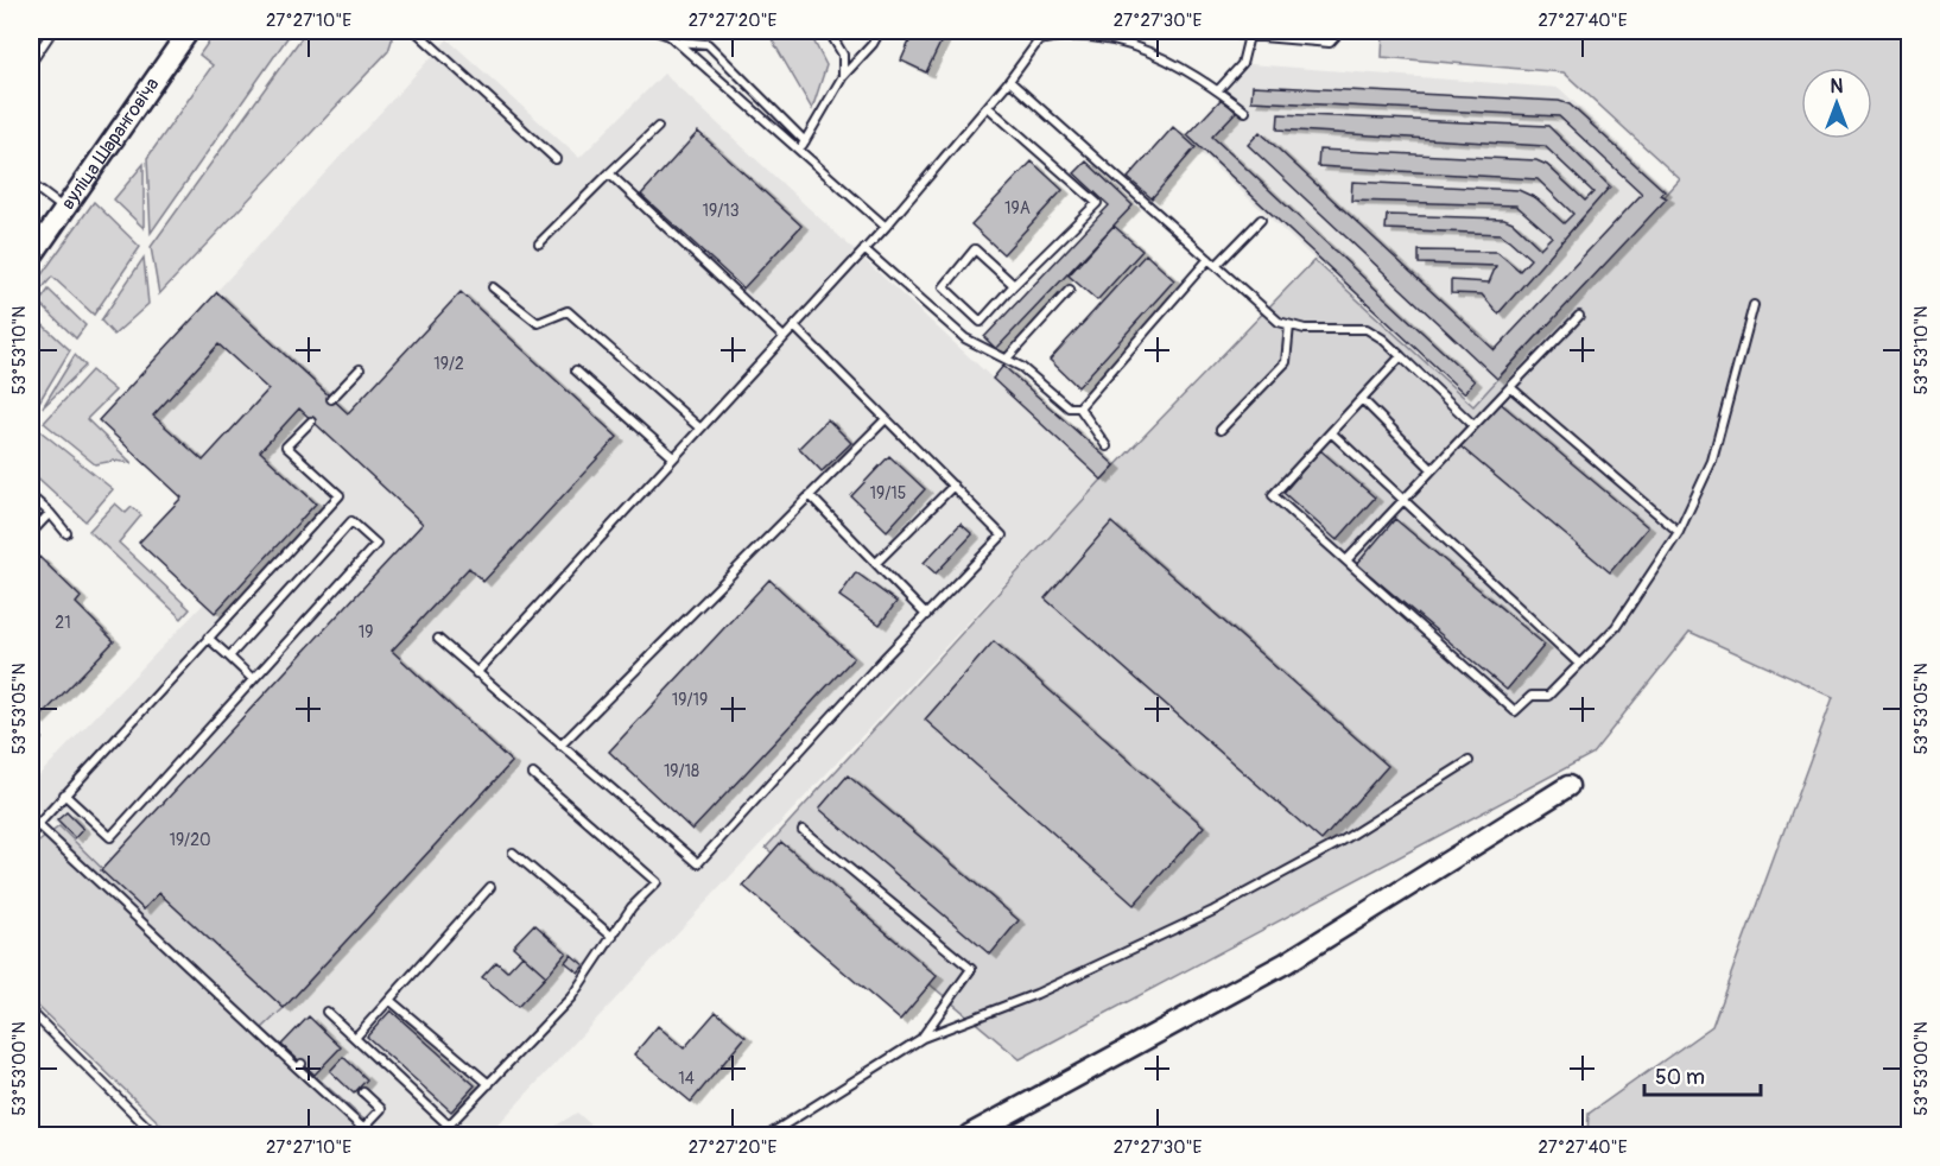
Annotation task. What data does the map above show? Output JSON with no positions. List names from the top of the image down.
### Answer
{
  "streets": {
    "main road": ["вуліца Шаранговіча"]
  },
  "house_numbers": [
    "19А",
    "19/13",
    "19/2",
    "19/15",
    "21",
    "19",
    "19/19",
    "19/18",
    "19/20",
    "14"
  ],
  "scale_bar": "50 m",
  "north": "top",
  "coordinates": [
    "27°27'10\"E",
    "27°27'20\"E",
    "27°27'30\"E",
    "27°27'40\"E",
    "53°53'10\"N",
    "53°53'05\"N",
    "53°53'00\"N"
  ]
}
